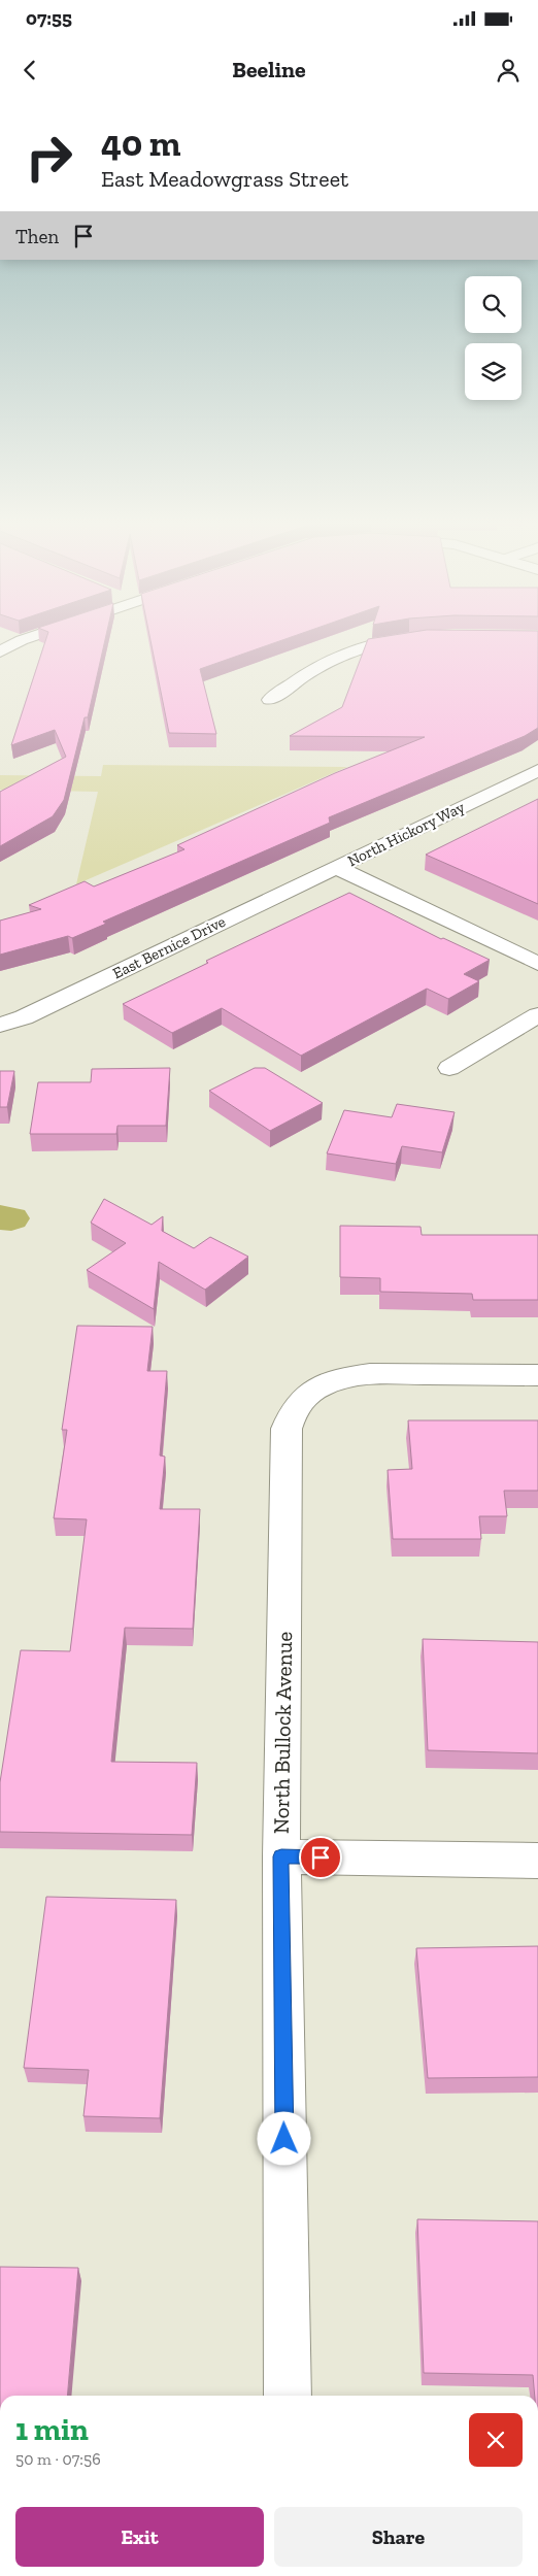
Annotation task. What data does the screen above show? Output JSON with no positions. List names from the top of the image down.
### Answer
{
  "streets": {
    "street": ["North Hickory Way", "East Bernice Drive", "North Bullock Avenue"]
  },
  "crossings": [
    ["North Hickory Way", "East Bernice Drive"]
  ],
  "page": {
    "status": "07:55",
    "header": "Beeline",
    "turn": ["40 m", "East Meadowgrass Street"],
    "then": "Then",
    "heading": ["1 min", "50 m · 07:56"],
    "buttons": ["Exit", "Share"]
  }
}
